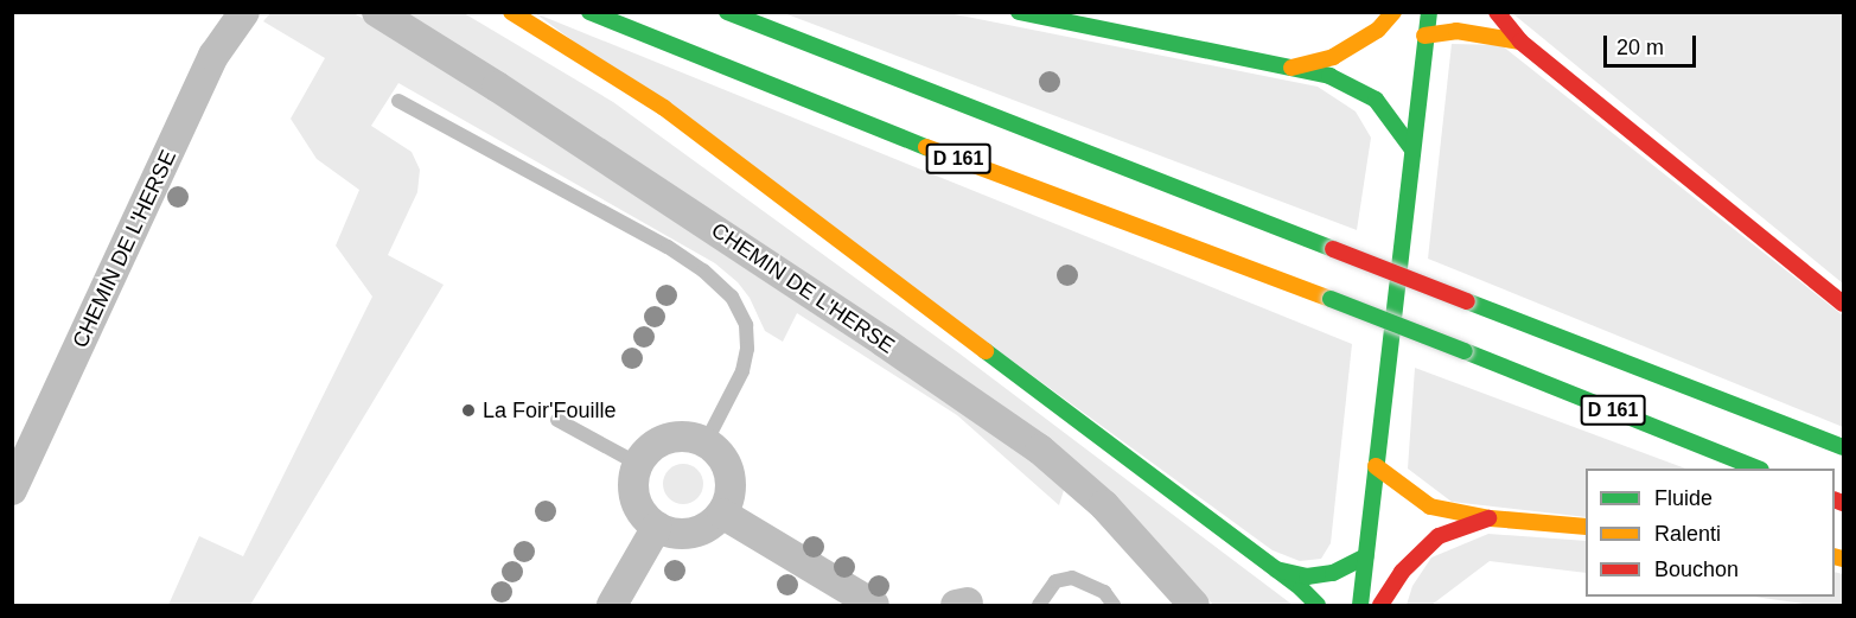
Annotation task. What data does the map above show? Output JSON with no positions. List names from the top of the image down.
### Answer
{
  "streets": {
    "main road": ["D 161"],
    "street": ["CHEMIN DE L'HERSE"]
  },
  "places": ["La Foir'Fouille"],
  "legend": ["Fluide", "Ralenti", "Bouchon"],
  "scale_bar": "20 m"
}
